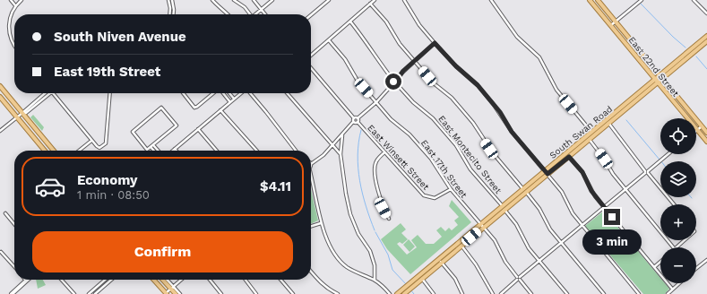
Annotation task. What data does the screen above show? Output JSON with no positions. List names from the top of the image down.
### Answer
{
  "streets": {
    "main road": ["East 22nd Street", "South Swan Road"],
    "street": ["East Montecito Street", "East Winsett Street", "East 17th Street"]
  },
  "crossings": [
    ["East 22nd Street", "South Swan Road"],
    ["South Swan Road", "East Montecito Street"],
    ["South Swan Road", "East 17th Street"],
    ["East Winsett Street", "East 17th Street"]
  ],
  "page": {
    "banner": ["South Niven Avenue", "East 19th Street"],
    "map_buttons": ["+", "−"],
    "list": [
      {
        "name": "Economy",
        "note": "1 min · 08:50",
        "value": "$4.11"
      }
    ],
    "buttons": "Confirm",
    "bubble": "3 min"
  }
}
